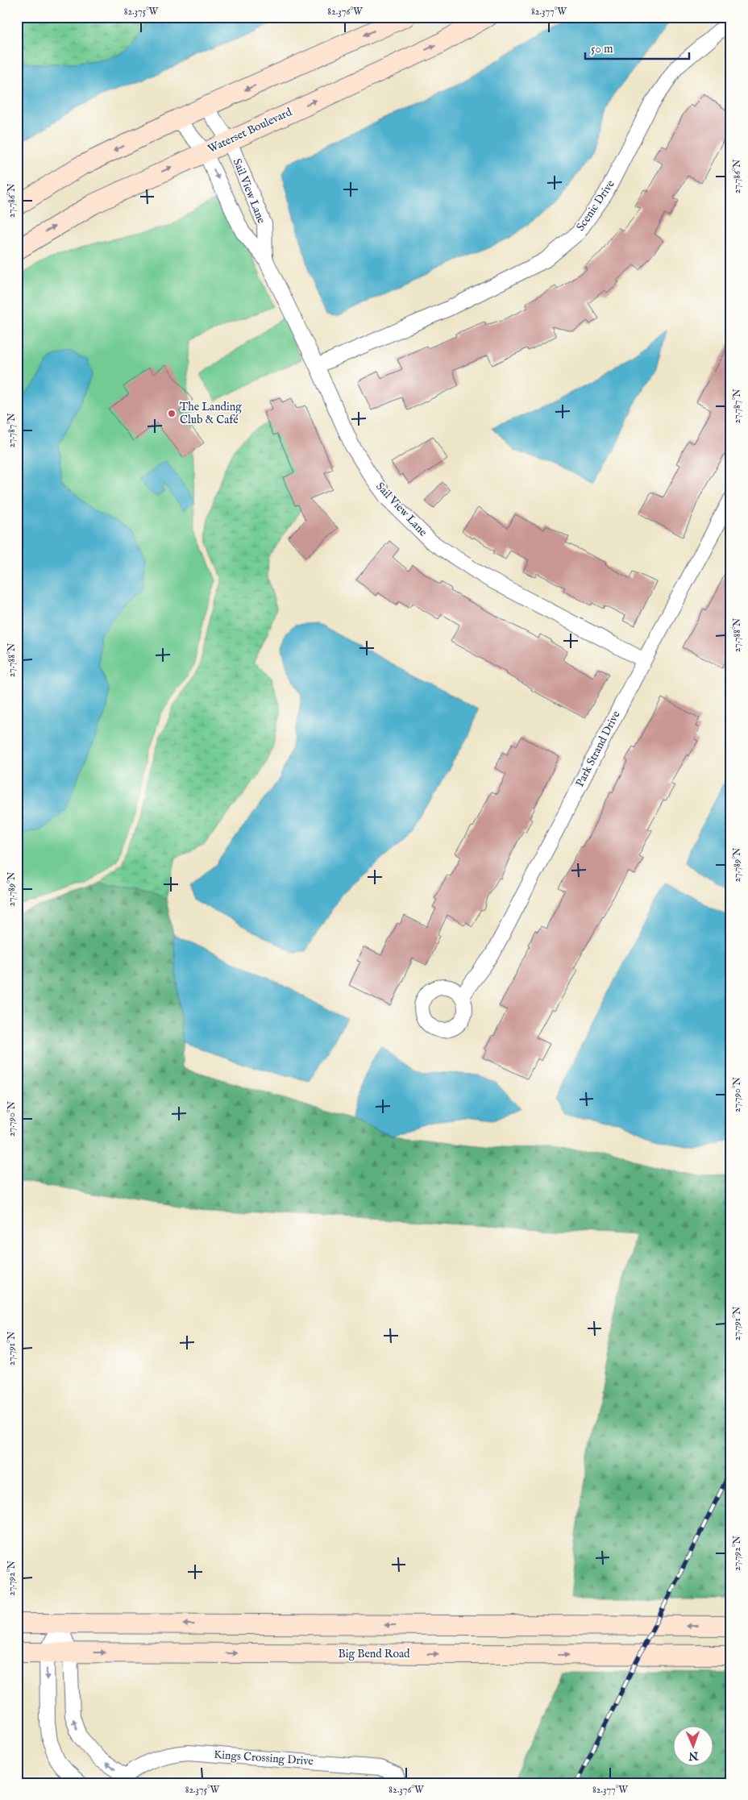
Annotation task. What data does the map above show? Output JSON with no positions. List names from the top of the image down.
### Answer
{
  "streets": {
    "main road": ["Waterset Boulevard", "Big Bend Road"],
    "street": [
      "Sail View Lane",
      "Scenic Drive",
      "Park Strand Drive",
      "Kings Crossing Drive"
    ]
  },
  "crossings": [
    ["Waterset Boulevard", "Sail View Lane"],
    ["Sail View Lane", "Scenic Drive"],
    ["Sail View Lane", "Park Strand Drive"],
    ["Big Bend Road", "Kings Crossing Drive"]
  ],
  "places": ["The Landing Club & Café"],
  "scale_bar": "50 m",
  "north": "bottom",
  "coordinates": [
    "82.375°W",
    "82.376°W",
    "82.377°W",
    "27.786°N",
    "27.787°N",
    "27.788°N",
    "27.789°N",
    "27.790°N",
    "27.791°N",
    "27.792°N"
  ]
}
